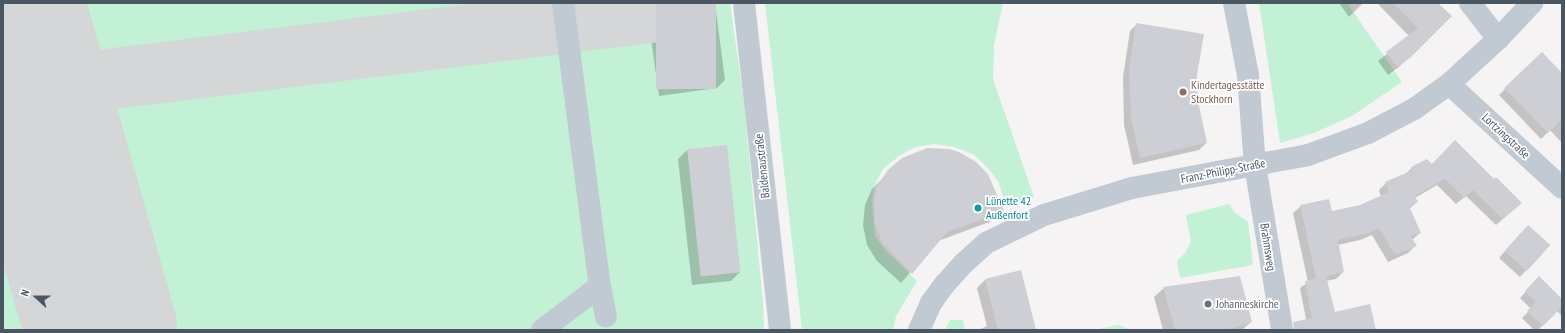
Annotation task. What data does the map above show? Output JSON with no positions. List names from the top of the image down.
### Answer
{
  "streets": {
    "street": [
      "Lortzingstraße",
      "Baldenaustraße",
      "Franz-Philipp-Straße",
      "Brahmsweg"
    ]
  },
  "crossings": [
    ["Lortzingstraße", "Franz-Philipp-Straße"],
    ["Franz-Philipp-Straße", "Brahmsweg"]
  ],
  "places": ["Kindertagesstätte Stockhorn", "Lünette 42 Außenfort", "Johanneskirche"],
  "north": "left"
}
